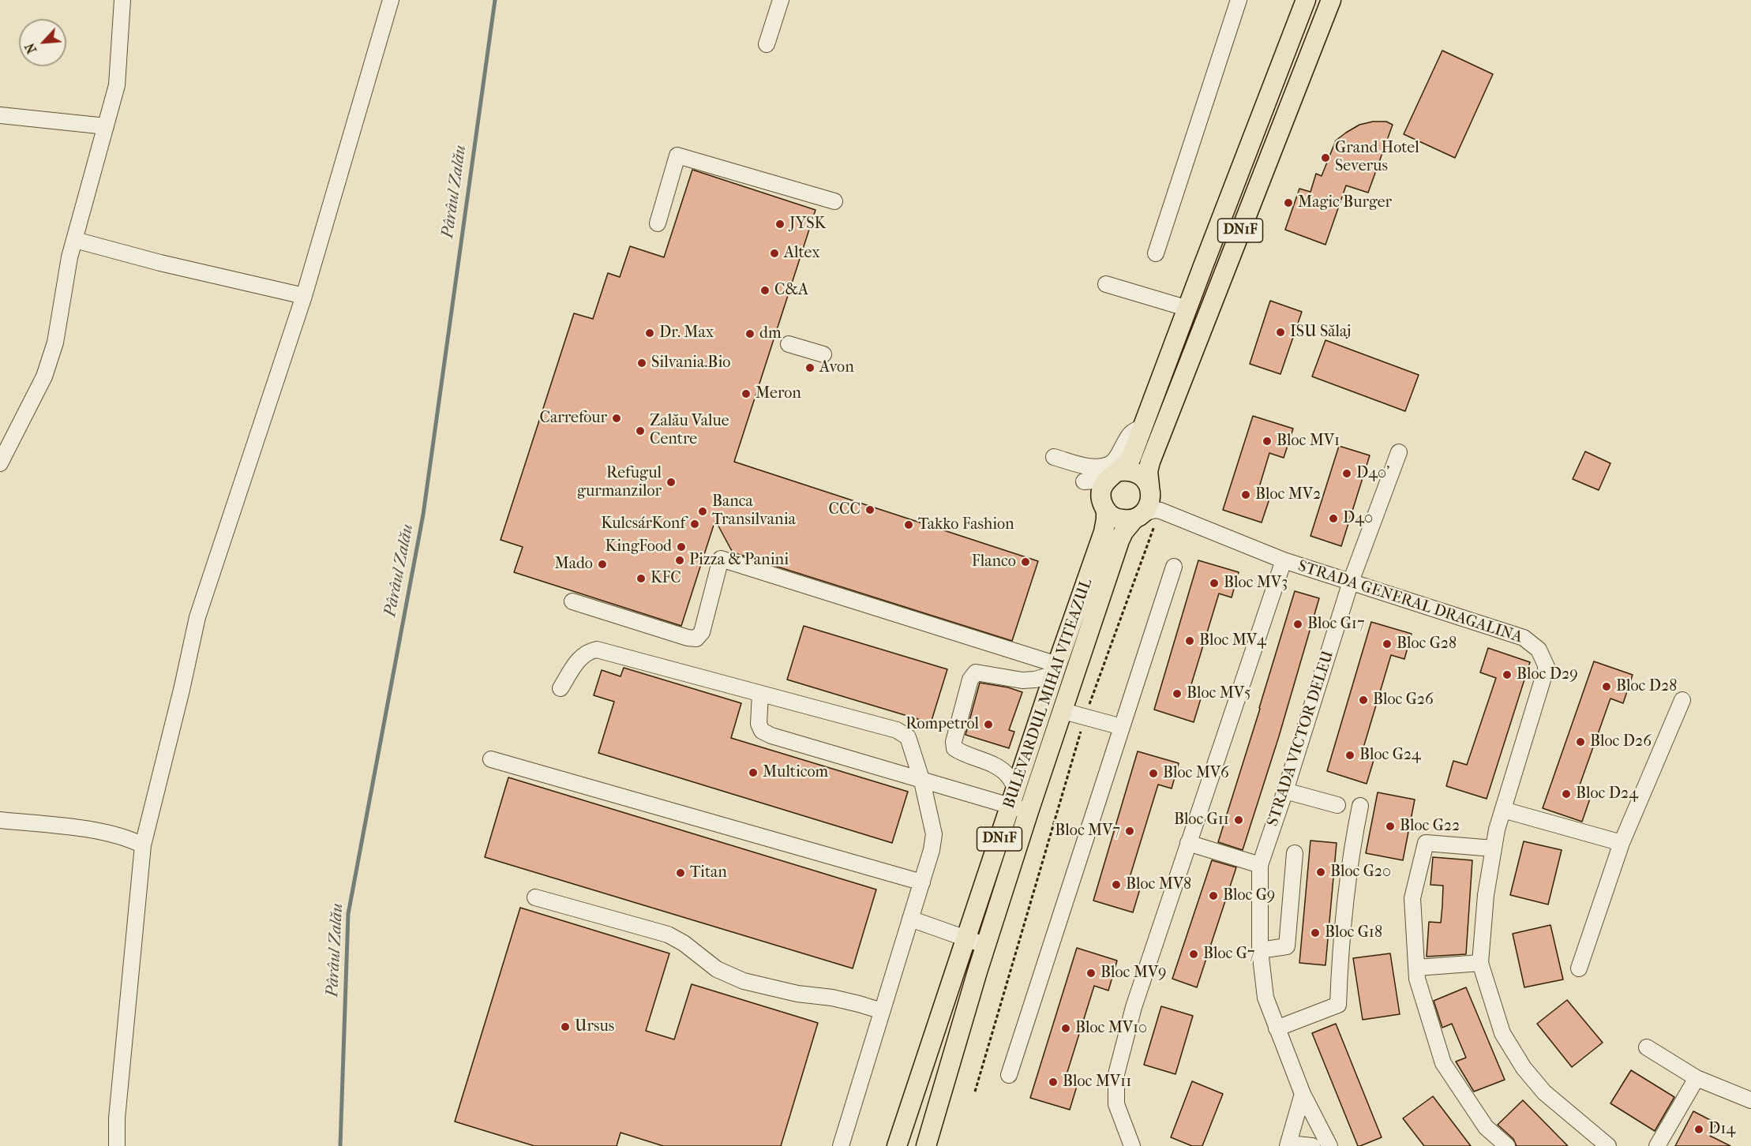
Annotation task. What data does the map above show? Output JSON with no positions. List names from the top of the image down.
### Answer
{
  "streets": {
    "main road": ["DN1F", "BULEVARDUL MIHAI VITEAZUL"],
    "street": ["STRADA GENERAL DRAGALINA", "STRADA VICTOR DELEU"]
  },
  "crossings": [
    ["DN1F", "STRADA GENERAL DRAGALINA"],
    ["DN1F", "BULEVARDUL MIHAI VITEAZUL"],
    ["STRADA GENERAL DRAGALINA", "BULEVARDUL MIHAI VITEAZUL"],
    ["STRADA GENERAL DRAGALINA", "STRADA VICTOR DELEU"]
  ],
  "water": ["Pârâul Zalău"],
  "places": [
    "Grand Hotel Severus",
    "Magic Burger",
    "JYSK",
    "Altex",
    "C&A",
    "ISU Sălaj",
    "Dr. Max",
    "dm",
    "Silvania.Bio",
    "Avon",
    "Meron",
    "Carrefour",
    "Zalău Value Centre",
    "Bloc MV1",
    "D40'",
    "Refugul gurmanzilor",
    "Bloc MV2",
    "CCC",
    "Banca Transilvania",
    "D40",
    "KulcsárKonf",
    "Takko Fashion",
    "KingFood",
    "Pizza & Panini",
    "Flanco",
    "Mado",
    "KFC",
    "Bloc MV3",
    "Bloc G17",
    "Bloc MV4",
    "Bloc G28",
    "Bloc D29",
    "Bloc D28",
    "Bloc MV5",
    "Bloc G26",
    "Rompetrol",
    "Bloc D26",
    "Bloc G24",
    "Multicom",
    "Bloc MV6",
    "Bloc D24",
    "Bloc G11",
    "Bloc G22",
    "Bloc MV7",
    "Bloc G20",
    "Titan",
    "Bloc MV8",
    "Bloc G9",
    "Bloc G18",
    "Bloc G7",
    "Bloc MV9",
    "Ursus",
    "Bloc MV10",
    "Bloc MV11",
    "D14"
  ],
  "north": "bottom left"
}
